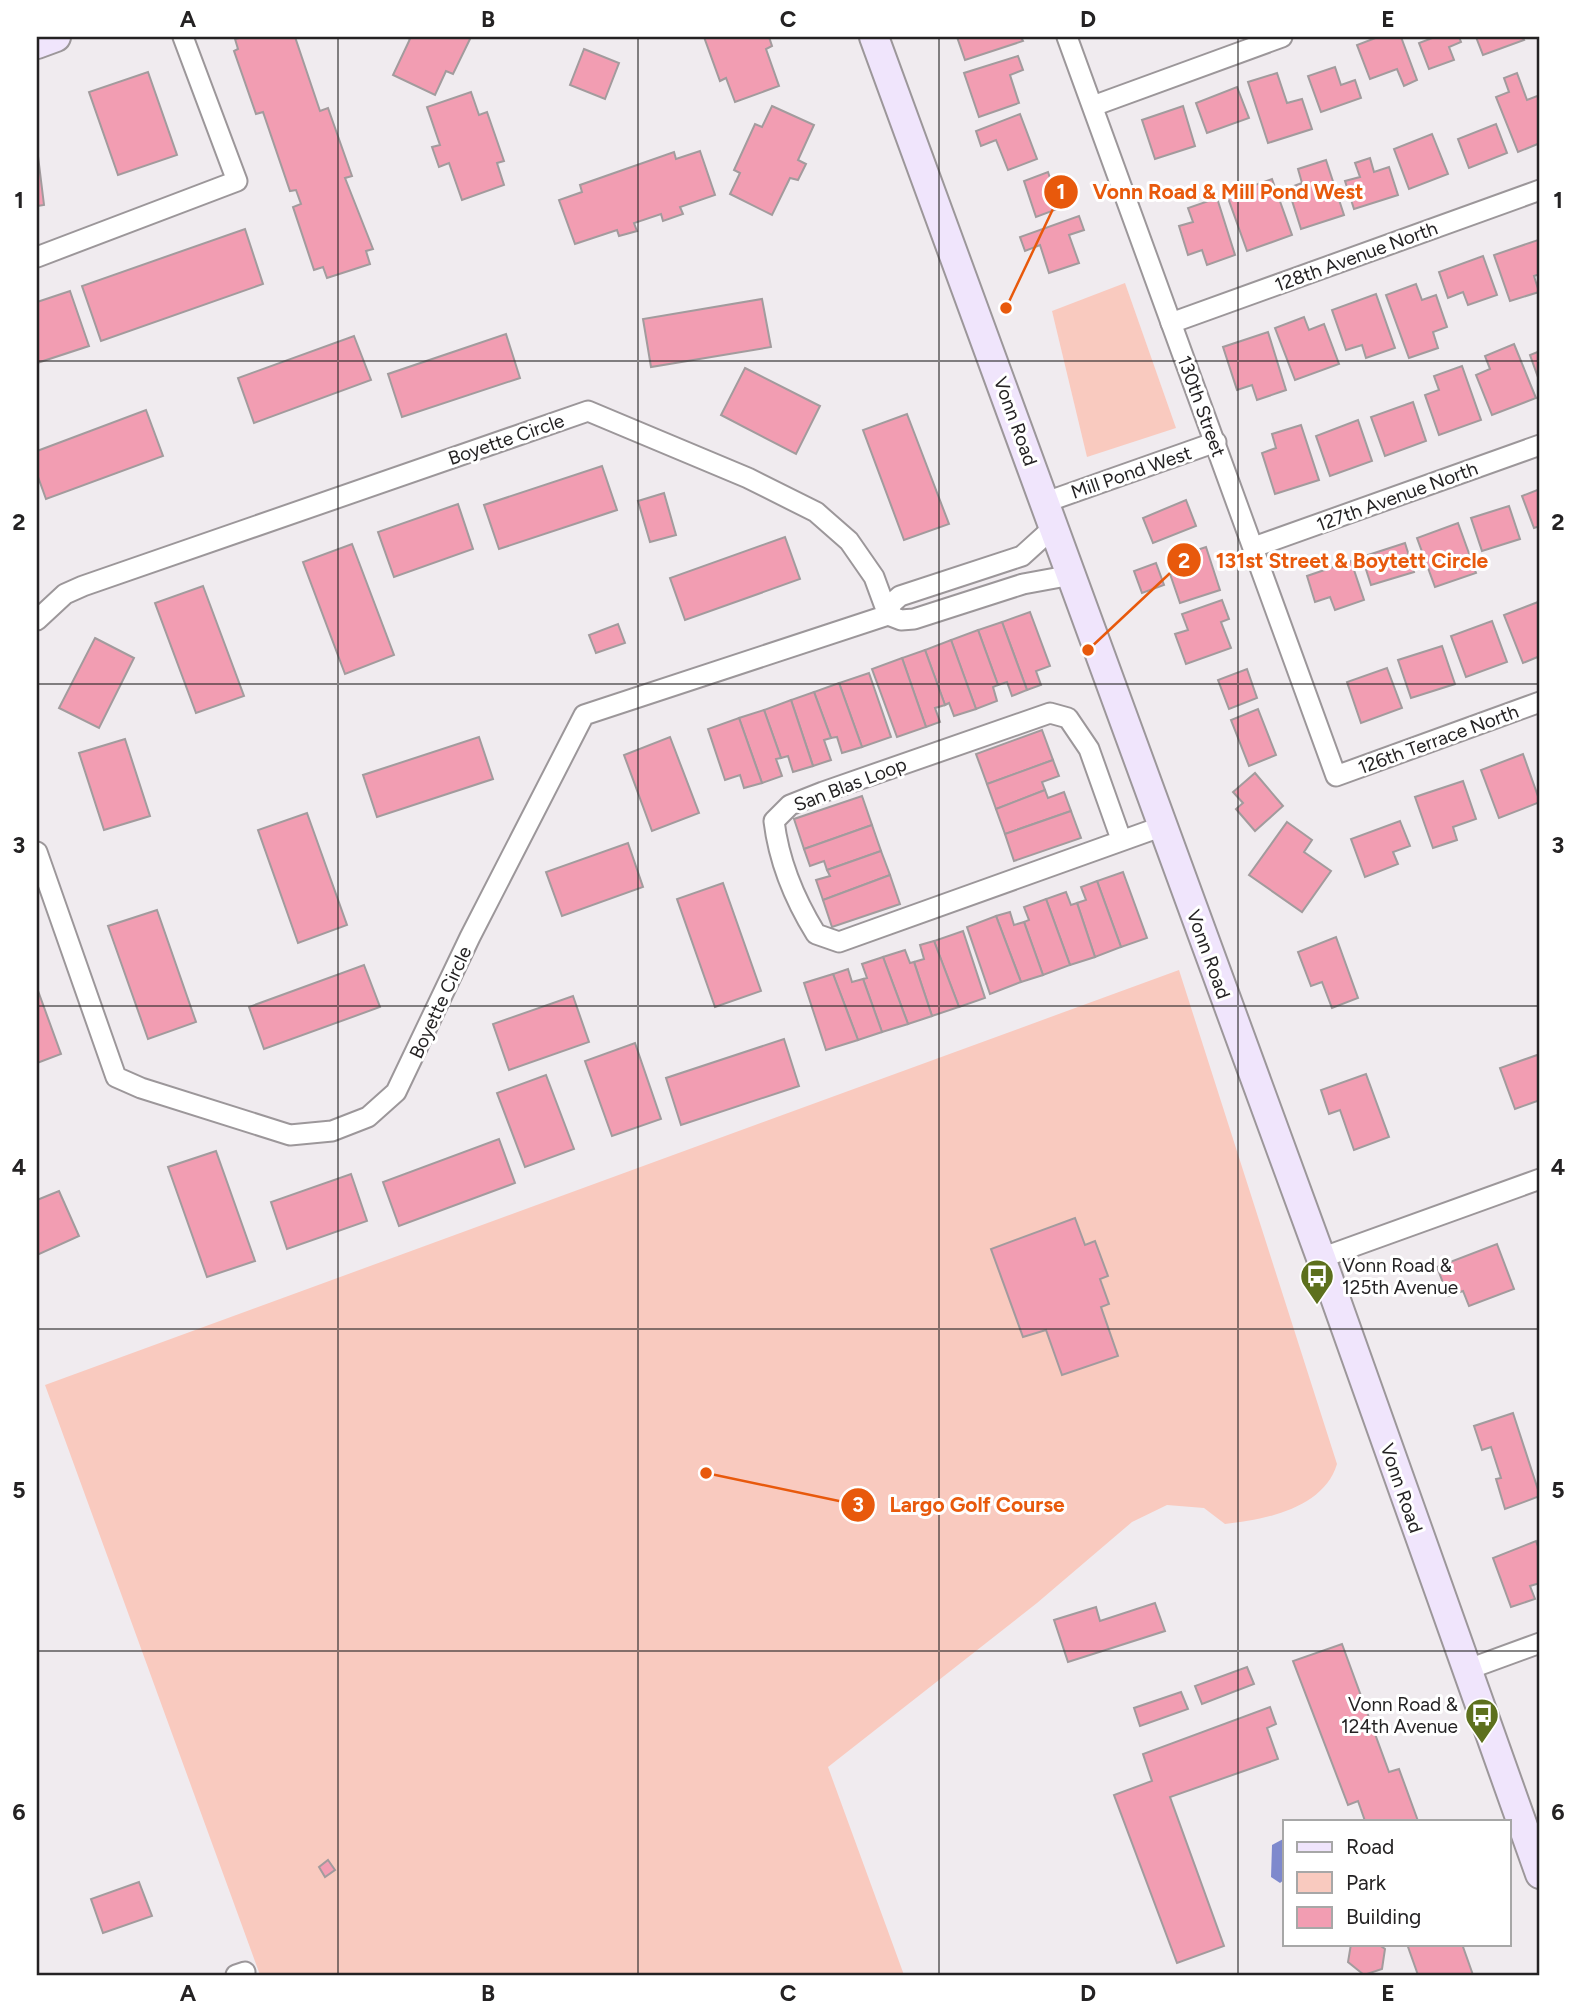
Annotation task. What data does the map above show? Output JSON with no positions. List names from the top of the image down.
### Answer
{
  "streets": {
    "street": [
      "128th Avenue North",
      "130th Street",
      "Vonn Road",
      "Boyette Circle",
      "Mill Pond West",
      "127th Avenue North",
      "126th Terrace North",
      "San Blas Loop"
    ]
  },
  "crossings": [
    ["128th Avenue North", "130th Street"],
    ["130th Street", "Mill Pond West"],
    ["130th Street", "127th Avenue North"],
    ["130th Street", "126th Terrace North"],
    ["Vonn Road", "Boyette Circle"],
    ["Vonn Road", "Mill Pond West"],
    ["Vonn Road", "San Blas Loop"],
    ["Boyette Circle", "Mill Pond West"]
  ],
  "places": {
    "other": ["Vonn Road & Mill Pond West", "131st Street & Boytett Circle", "Largo Golf Course"],
    "bus stop": ["Vonn Road & 125th Avenue", "Vonn Road & 124th Avenue"]
  },
  "legend": ["Road", "Park", "Building"],
  "grid": {
    "columns": [
      "A",
      "B",
      "C",
      "D",
      "E"
    ],
    "rows": [
      "1",
      "2",
      "3",
      "4",
      "5",
      "6"
    ]
  }
}
